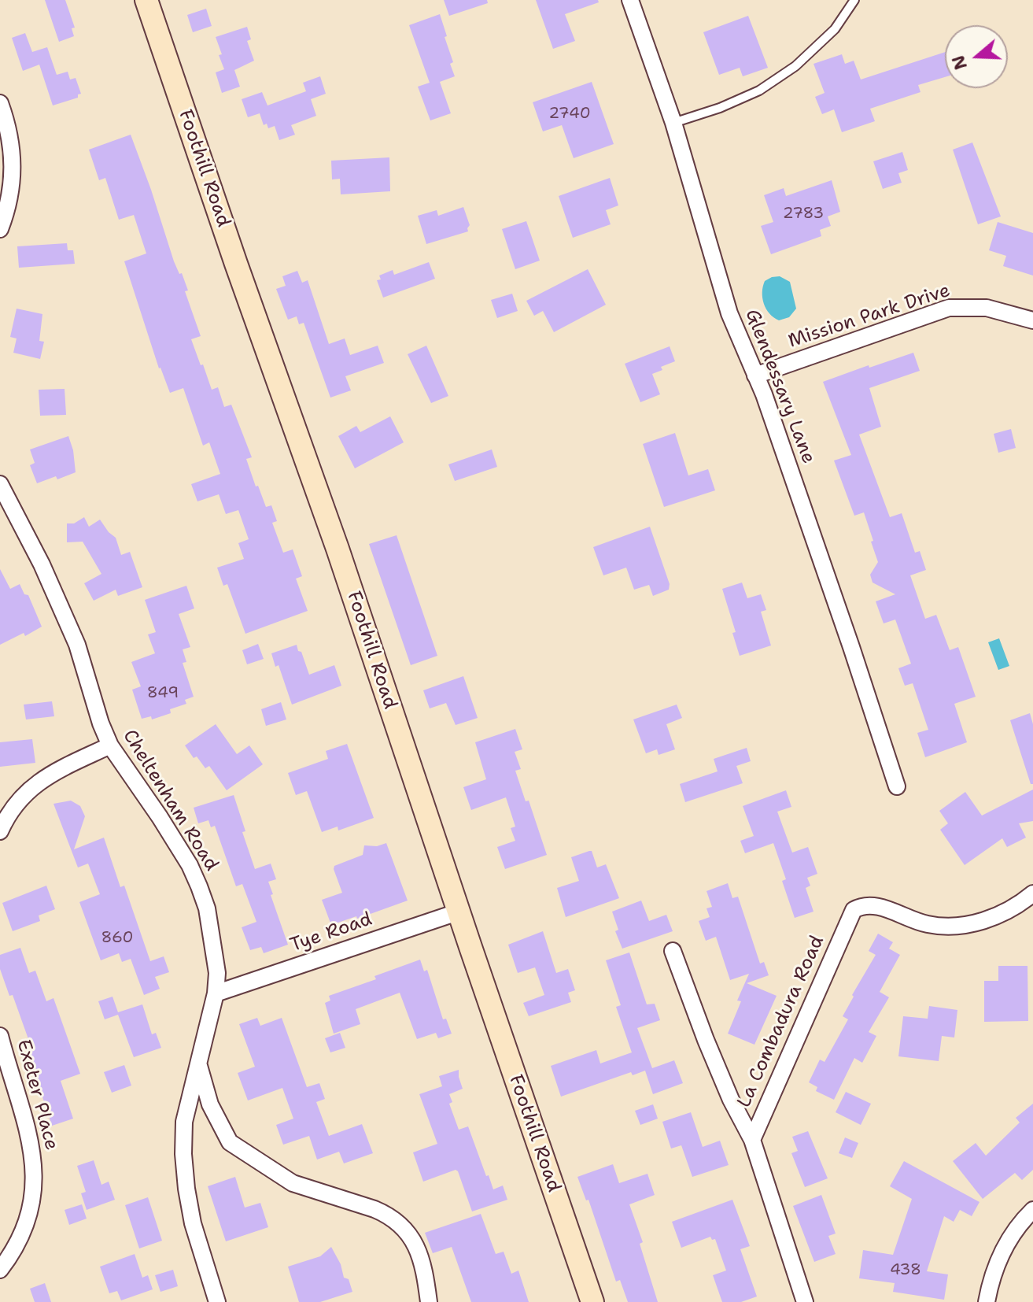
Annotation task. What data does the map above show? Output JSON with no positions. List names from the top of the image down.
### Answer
{
  "streets": {
    "main road": ["Foothill Road"],
    "street": [
      "Mission Park Drive",
      "Glendessary Lane",
      "Cheltenham Road",
      "Tye Road",
      "La Combadura Road",
      "Exeter Place"
    ]
  },
  "crossings": [
    ["Foothill Road", "Tye Road"],
    ["Mission Park Drive", "Glendessary Lane"],
    ["Cheltenham Road", "Tye Road"]
  ],
  "house_numbers": [
    "2740",
    "2783",
    "849",
    "860",
    "438"
  ],
  "north": "left"
}
